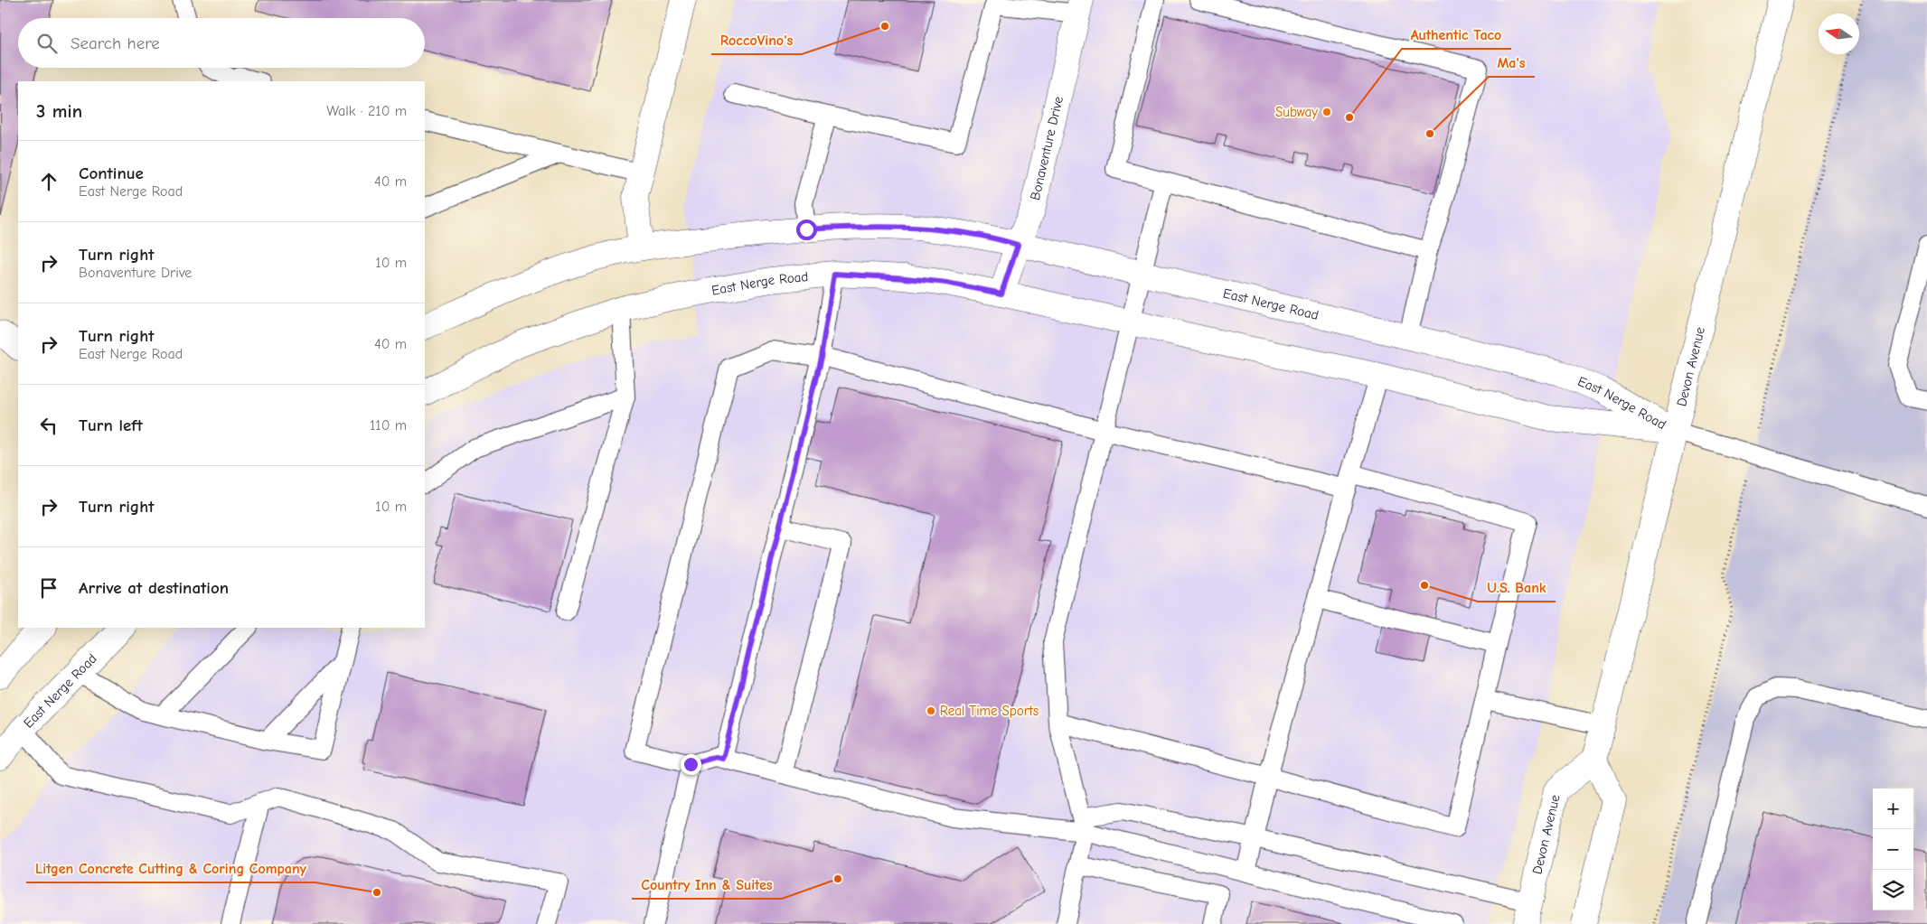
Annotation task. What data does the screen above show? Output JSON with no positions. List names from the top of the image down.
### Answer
{
  "streets": {
    "main road": ["Bonaventure Drive", "East Nerge Road", "Devon Avenue"]
  },
  "crossings": [
    ["Bonaventure Drive", "East Nerge Road"],
    ["East Nerge Road", "Devon Avenue"]
  ],
  "places": [
    "RoccoVino's",
    "Subway",
    "Authentic Taco",
    "Ma's",
    "U.S. Bank",
    "Real Time Sports",
    "Country Inn & Suites",
    "Litgen Concrete Cutting & Coring Company"
  ],
  "north": "left",
  "page": {
    "search": "Search here",
    "heading": ["3 min", "Walk · 210 m"],
    "list": [
      ["Continue", "East Nerge Road", "40 m"],
      ["Turn right", "Bonaventure Drive", "10 m"],
      ["Turn right", "East Nerge Road", "40 m"],
      ["Turn left", "110 m"],
      ["Turn right", "10 m"],
      "Arrive at destination"
    ],
    "map_buttons": ["+", "−"]
  }
}
